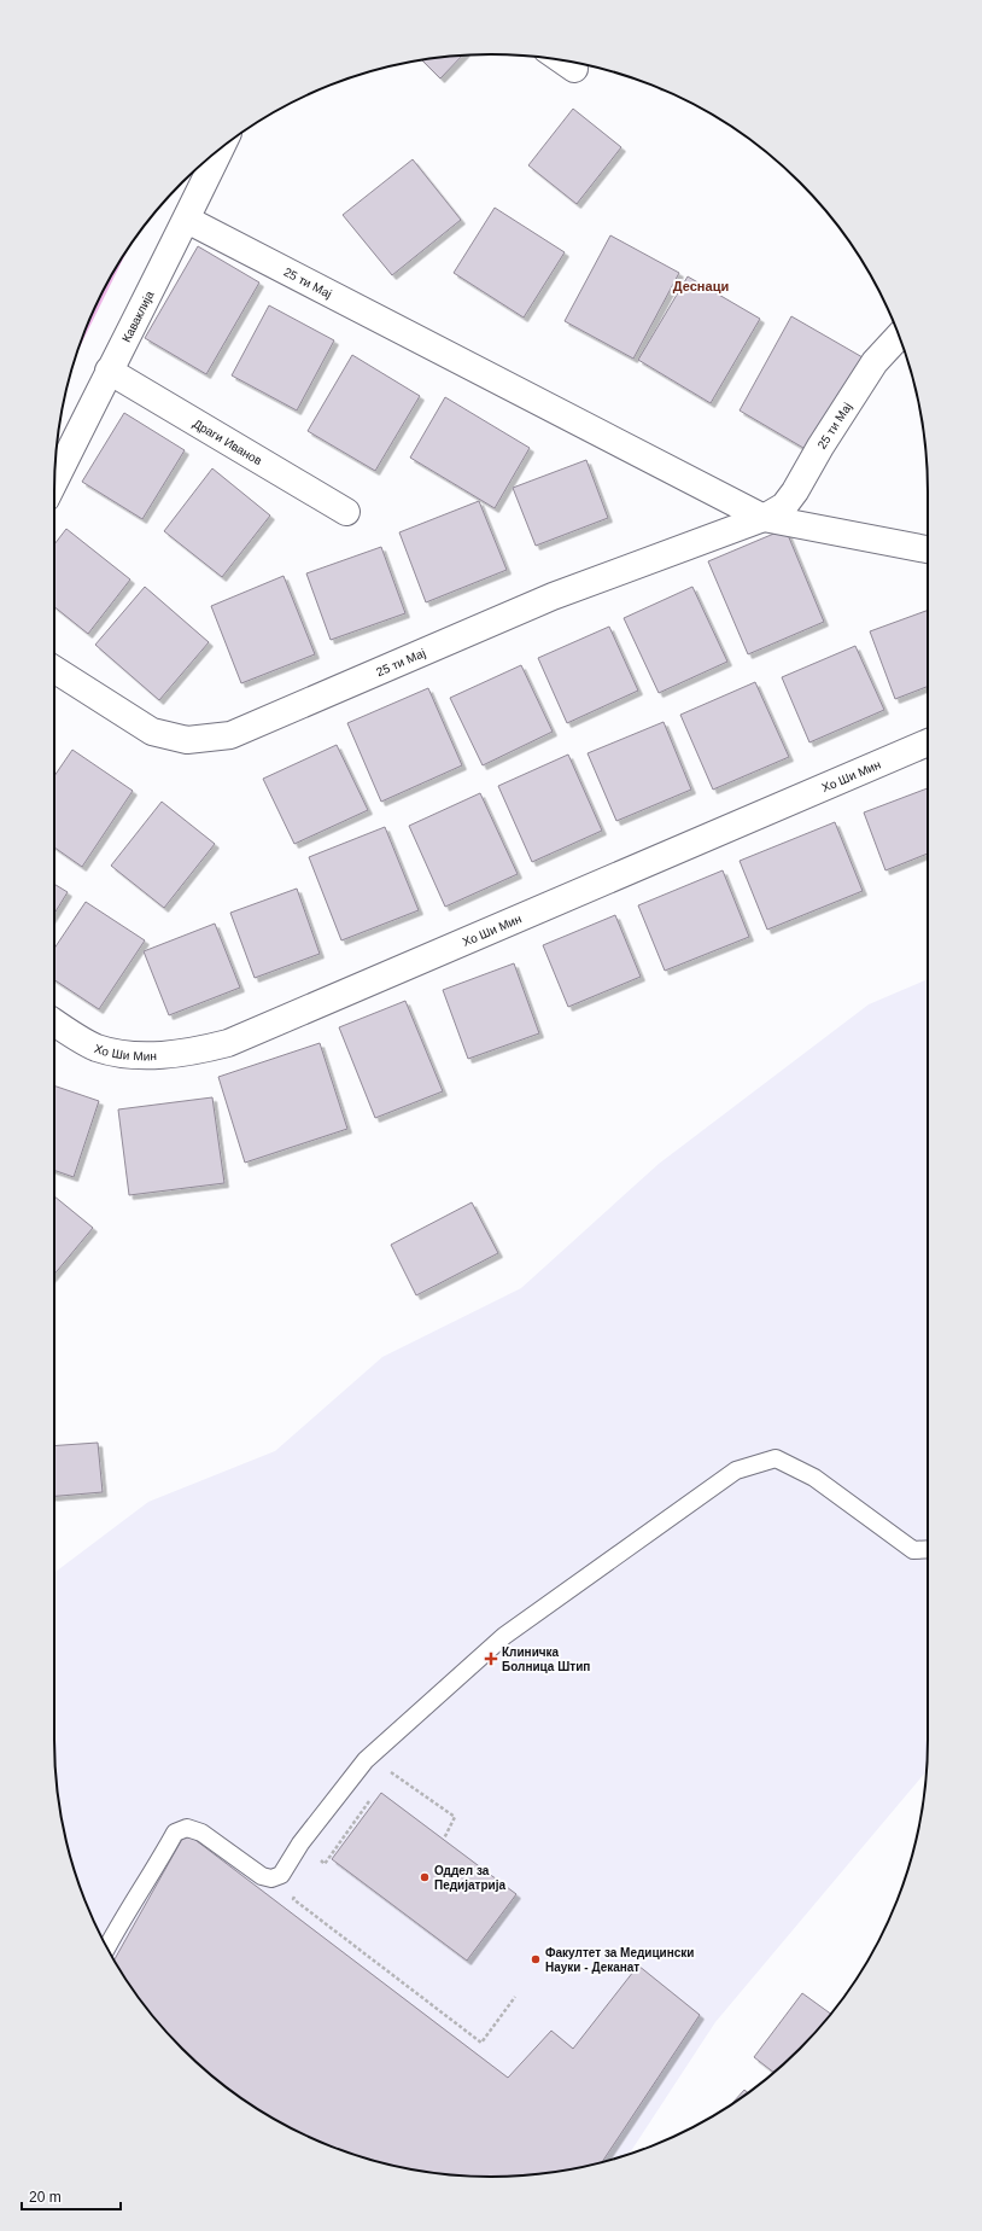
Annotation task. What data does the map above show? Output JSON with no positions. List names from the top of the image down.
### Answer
{
  "streets": {
    "street": [
      "25 ти Мај",
      "Каваклија",
      "Драги Иванов",
      "Хо Ши Мин"
    ]
  },
  "crossings": [
    ["25 ти Мај", "Каваклија"],
    ["Каваклија", "Драги Иванов"]
  ],
  "districts": ["Деснаци"],
  "places": {
    "health": ["Клиничка Болница Штип"],
    "other": ["Оддел за Педијатрија", "Факултет за Медицински Науки - Деканат"]
  },
  "scale_bar": "20 m"
}
